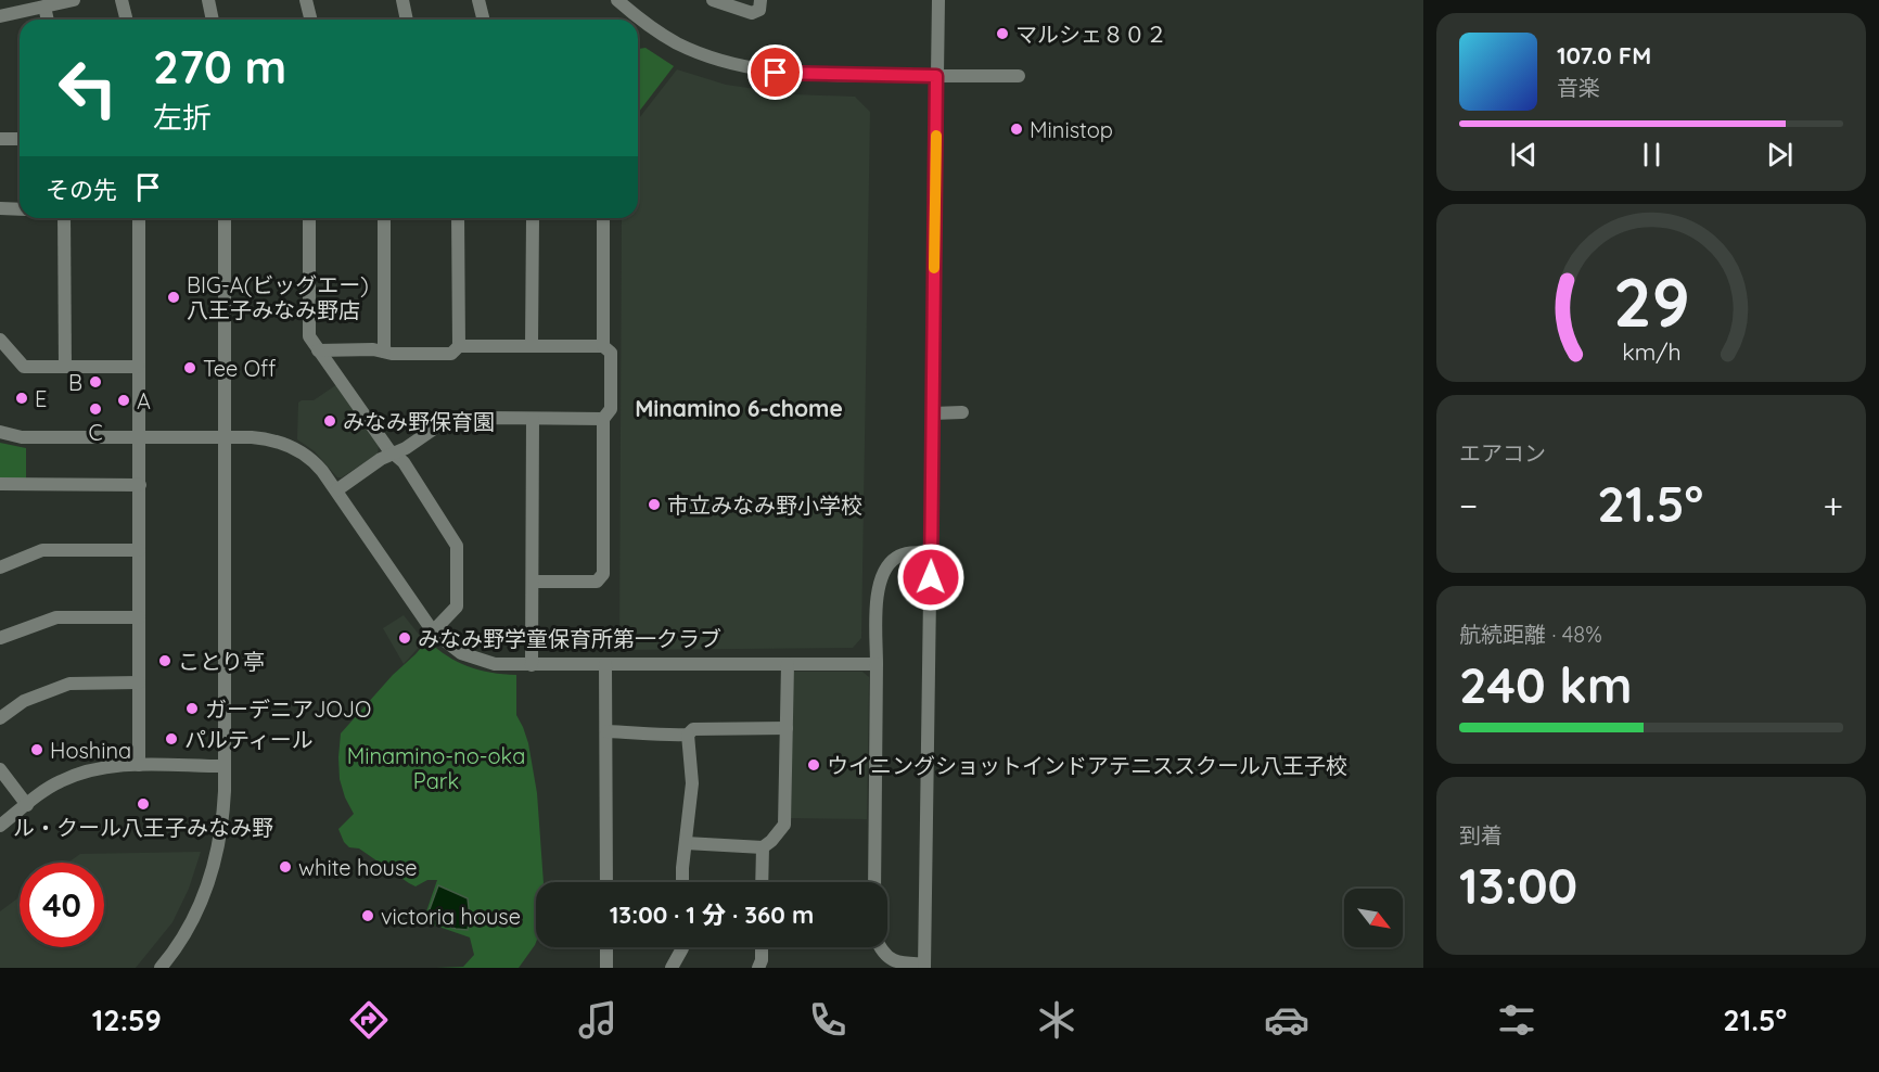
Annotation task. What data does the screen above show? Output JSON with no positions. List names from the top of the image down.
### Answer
{
  "districts": ["Minamino 6-chome"],
  "parks": ["Minamino-no-oka Park"],
  "places": [
    "マルシェ８０２",
    "Ministop",
    "BIG-A(ビッグエー) 八王子みなみ野店",
    "Tee Off",
    "B",
    "E",
    "A",
    "C",
    "みなみ野保育園",
    "市立みなみ野小学校",
    "みなみ野学童保育所第一クラブ",
    "ことり亭",
    "ガーデニアJOJO",
    "パルティール",
    "Hoshina",
    "ウイニングショットインドアテニススクール八王子校",
    "ル・クール八王子みなみ野",
    "white house",
    "victoria house"
  ],
  "north": "bottom right",
  "page": {
    "turn": ["270 m", "左折"],
    "song": ["107.0 FM", "音楽"],
    "then": "その先",
    "tile": [
      "エアコン",
      ["航続距離 · 48%", "240 km"],
      ["到着", "13:00"]
    ],
    "heat": ["−", "21.5°", "+"],
    "limit": "40",
    "trip": "13:00 · 1 分 · 360 m",
    "tabs": ["12:59", "21.5°"],
    "gauge": ["29", "km/h"]
  }
}
